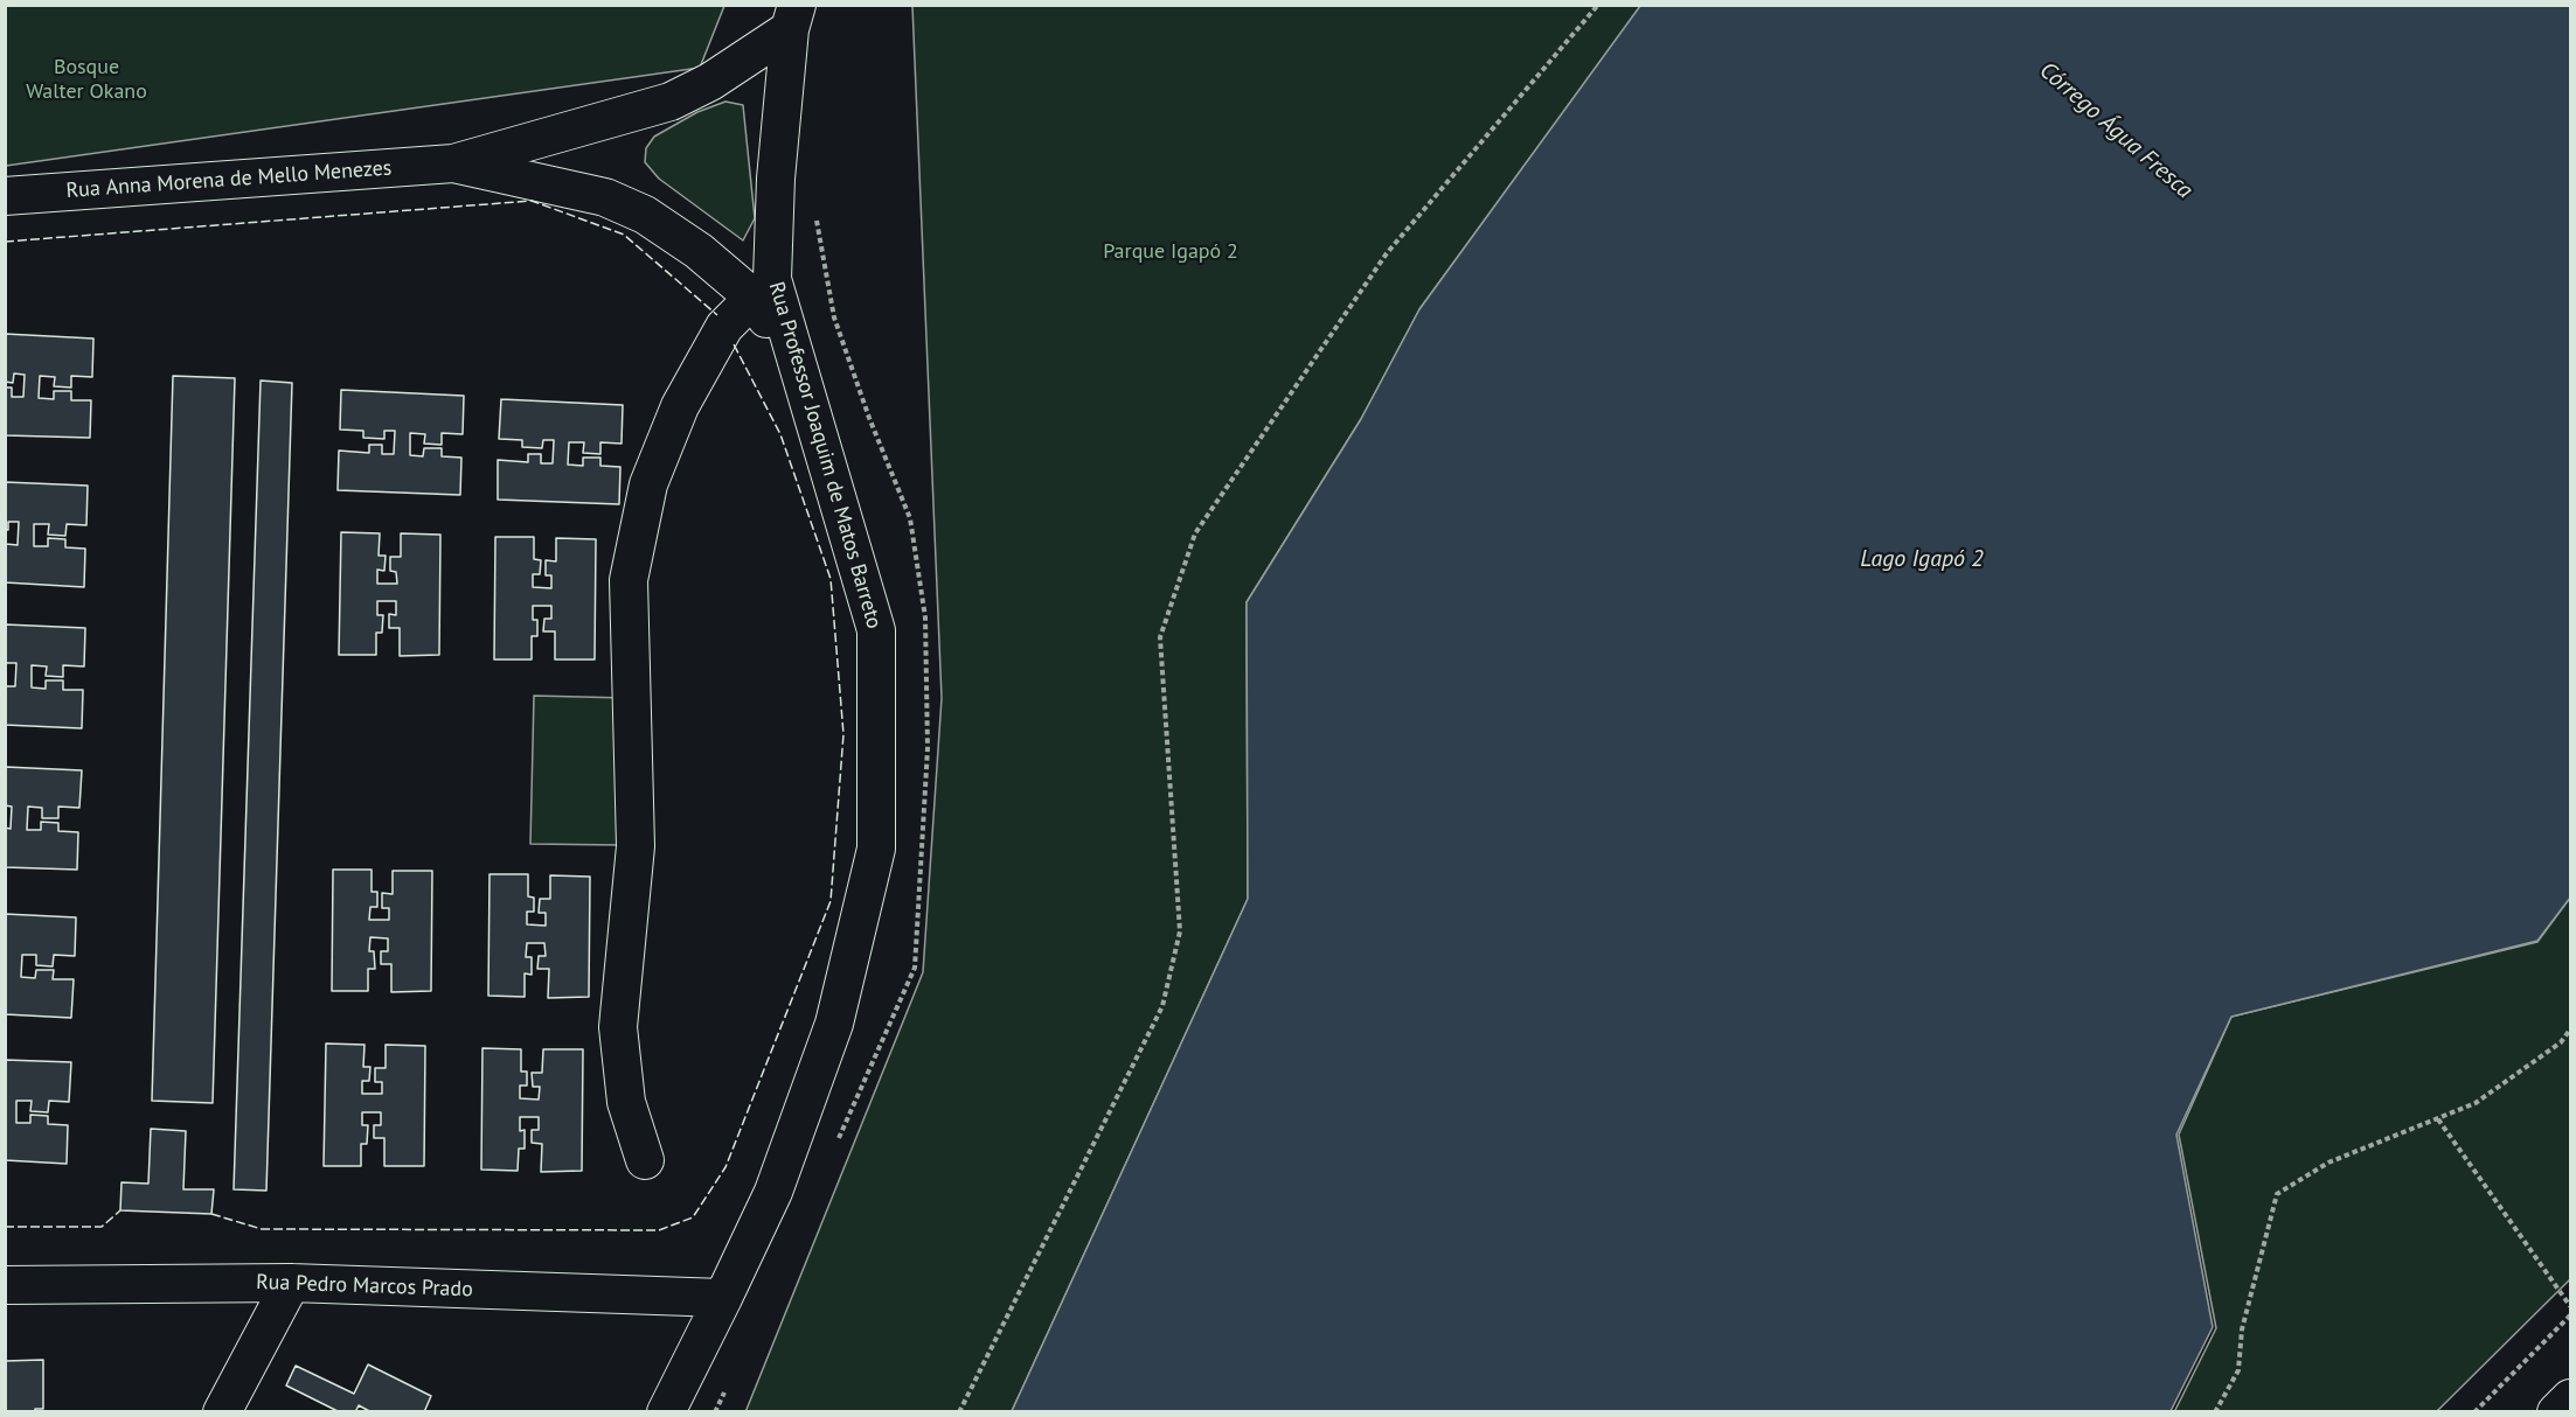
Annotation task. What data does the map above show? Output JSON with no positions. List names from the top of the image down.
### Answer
{
  "streets": {
    "street": ["Rua Anna Morena de Mello Menezes", "Rua Professor Joaquim de Matos Barreto", "Rua Pedro Marcos Prado"]
  },
  "crossings": [
    ["Rua Professor Joaquim de Matos Barreto", "Rua Pedro Marcos Prado"]
  ],
  "water": ["Córrego Água Fresca", "Lago Igapó 2"],
  "parks": ["Bosque Walter Okano", "Parque Igapó 2"]
}
